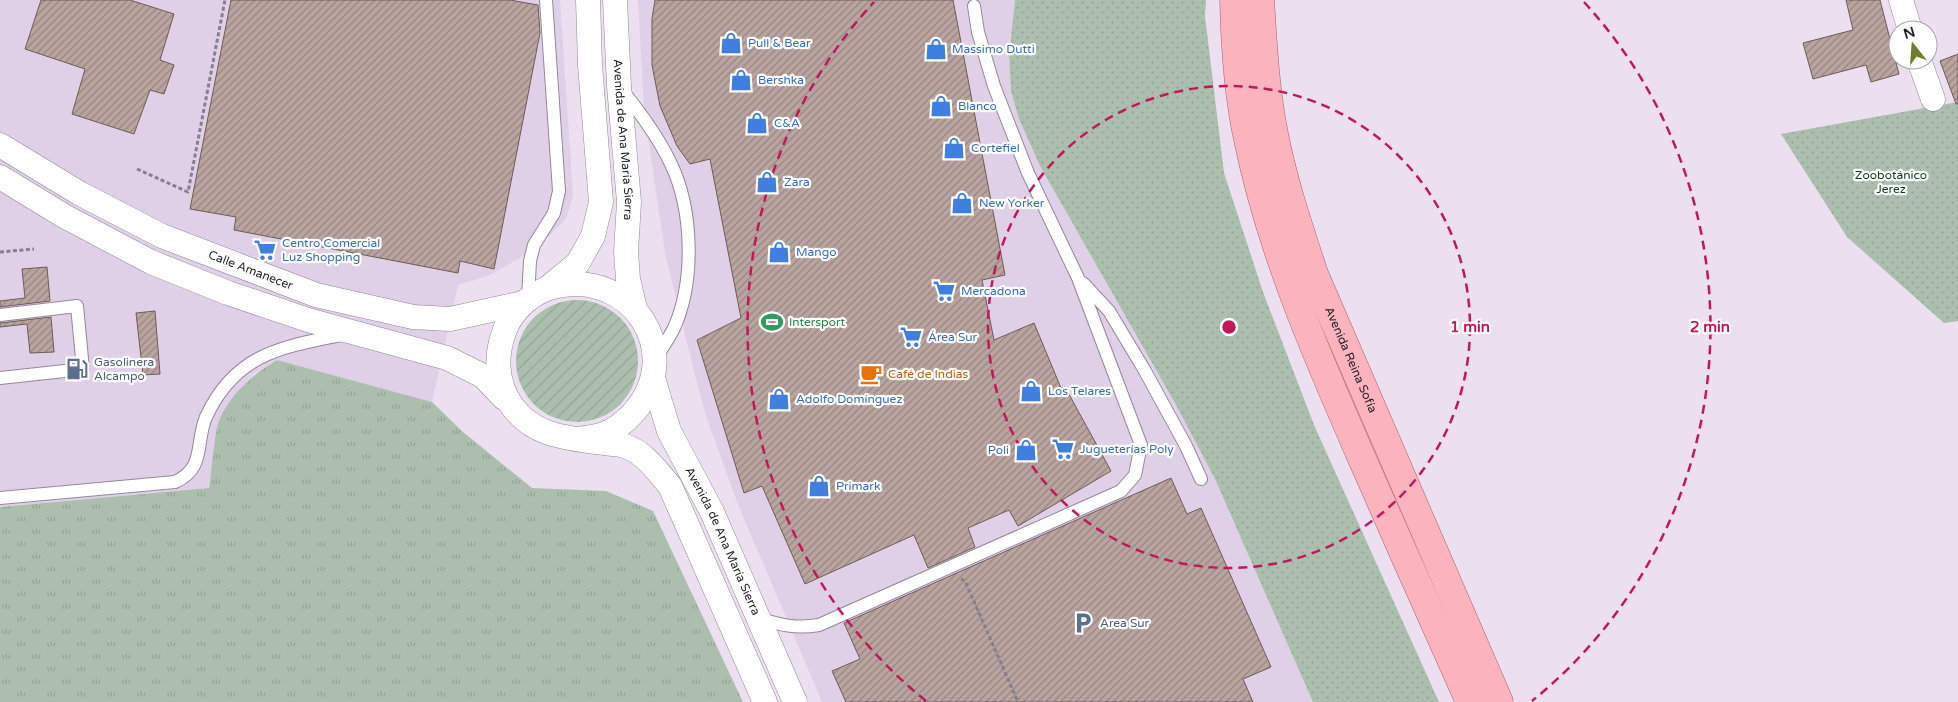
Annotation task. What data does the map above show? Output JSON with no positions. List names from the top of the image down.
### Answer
{
  "streets": {
    "main road": ["Avenida Reina Sofía"],
    "street": ["Avenida de Ana María Sierra", "Calle Amanecer"]
  },
  "crossings": [
    ["Avenida de Ana María Sierra", "Calle Amanecer"]
  ],
  "parks": ["Zoobotánico Jerez"],
  "places": {
    "shop": [
      "Pull & Bear",
      "Massimo Dutti",
      "Bershka",
      "Blanco",
      "C&A",
      "Cortefiel",
      "Zara",
      "New Yorker",
      "Mango",
      "Los Telares",
      "Adolfo Domínguez",
      "Poli",
      "Primark"
    ],
    "supermarket": [
      "Centro Comercial Luz Shopping",
      "Mercadona",
      "Área Sur",
      "Jugueterías Poly"
    ],
    "sports": ["Intersport"],
    "fuel station": ["Gasolinera Alcampo"],
    "cafe": ["Café de Indias"],
    "parking": ["Area Sur"]
  },
  "north": "top",
  "rings": ["1 min", "2 min"]
}
